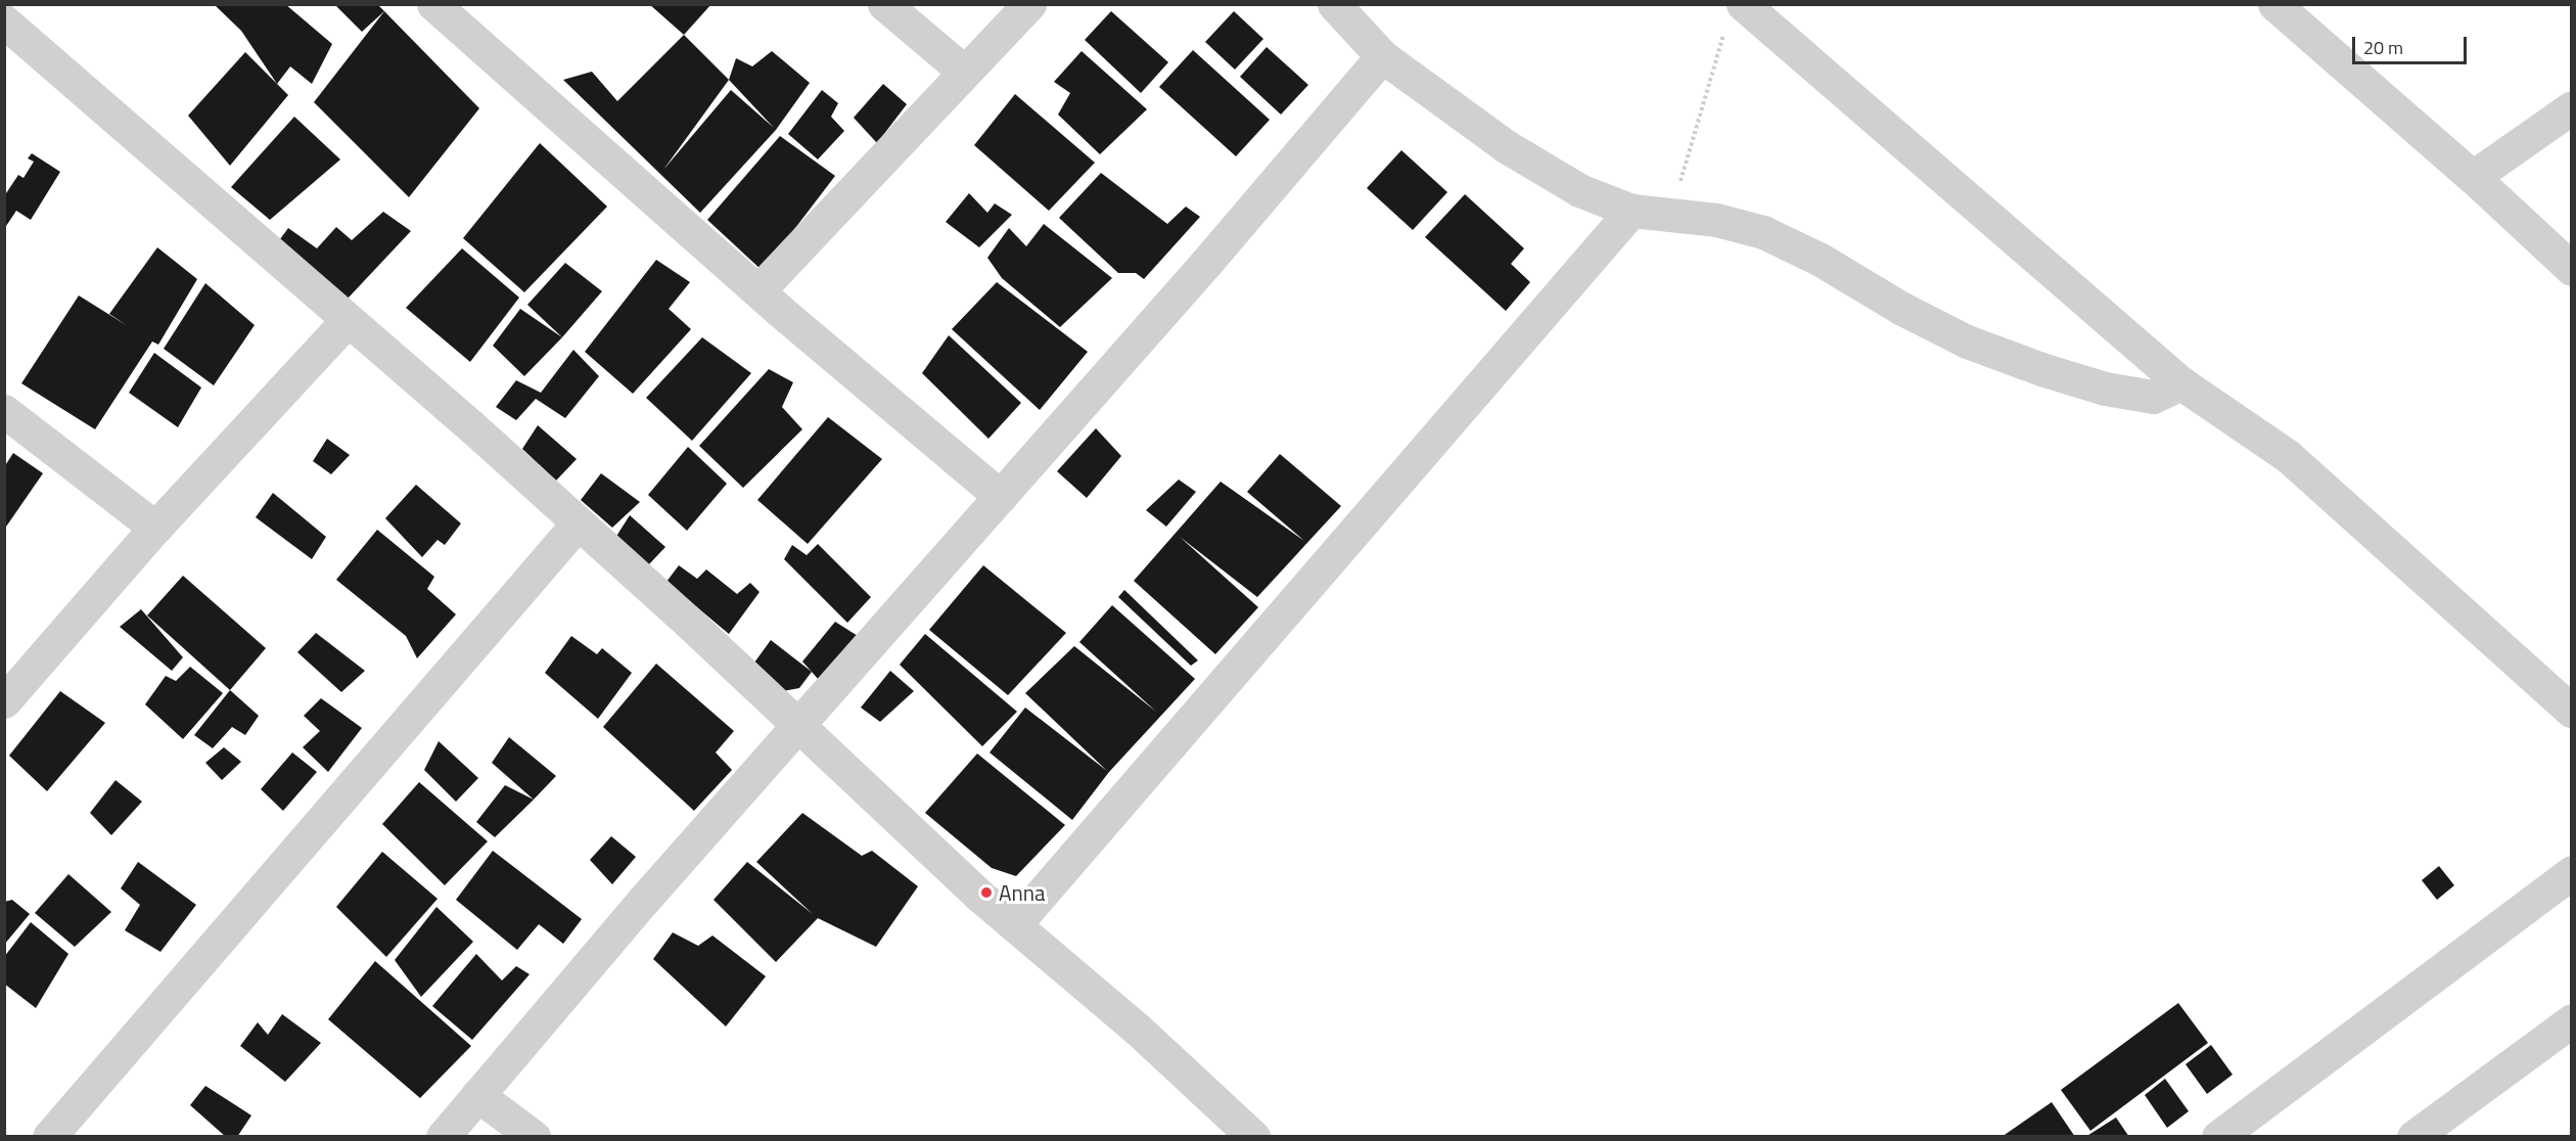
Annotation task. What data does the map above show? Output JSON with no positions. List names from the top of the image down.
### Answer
{
  "places": ["Anna"],
  "scale_bar": "20 m"
}
